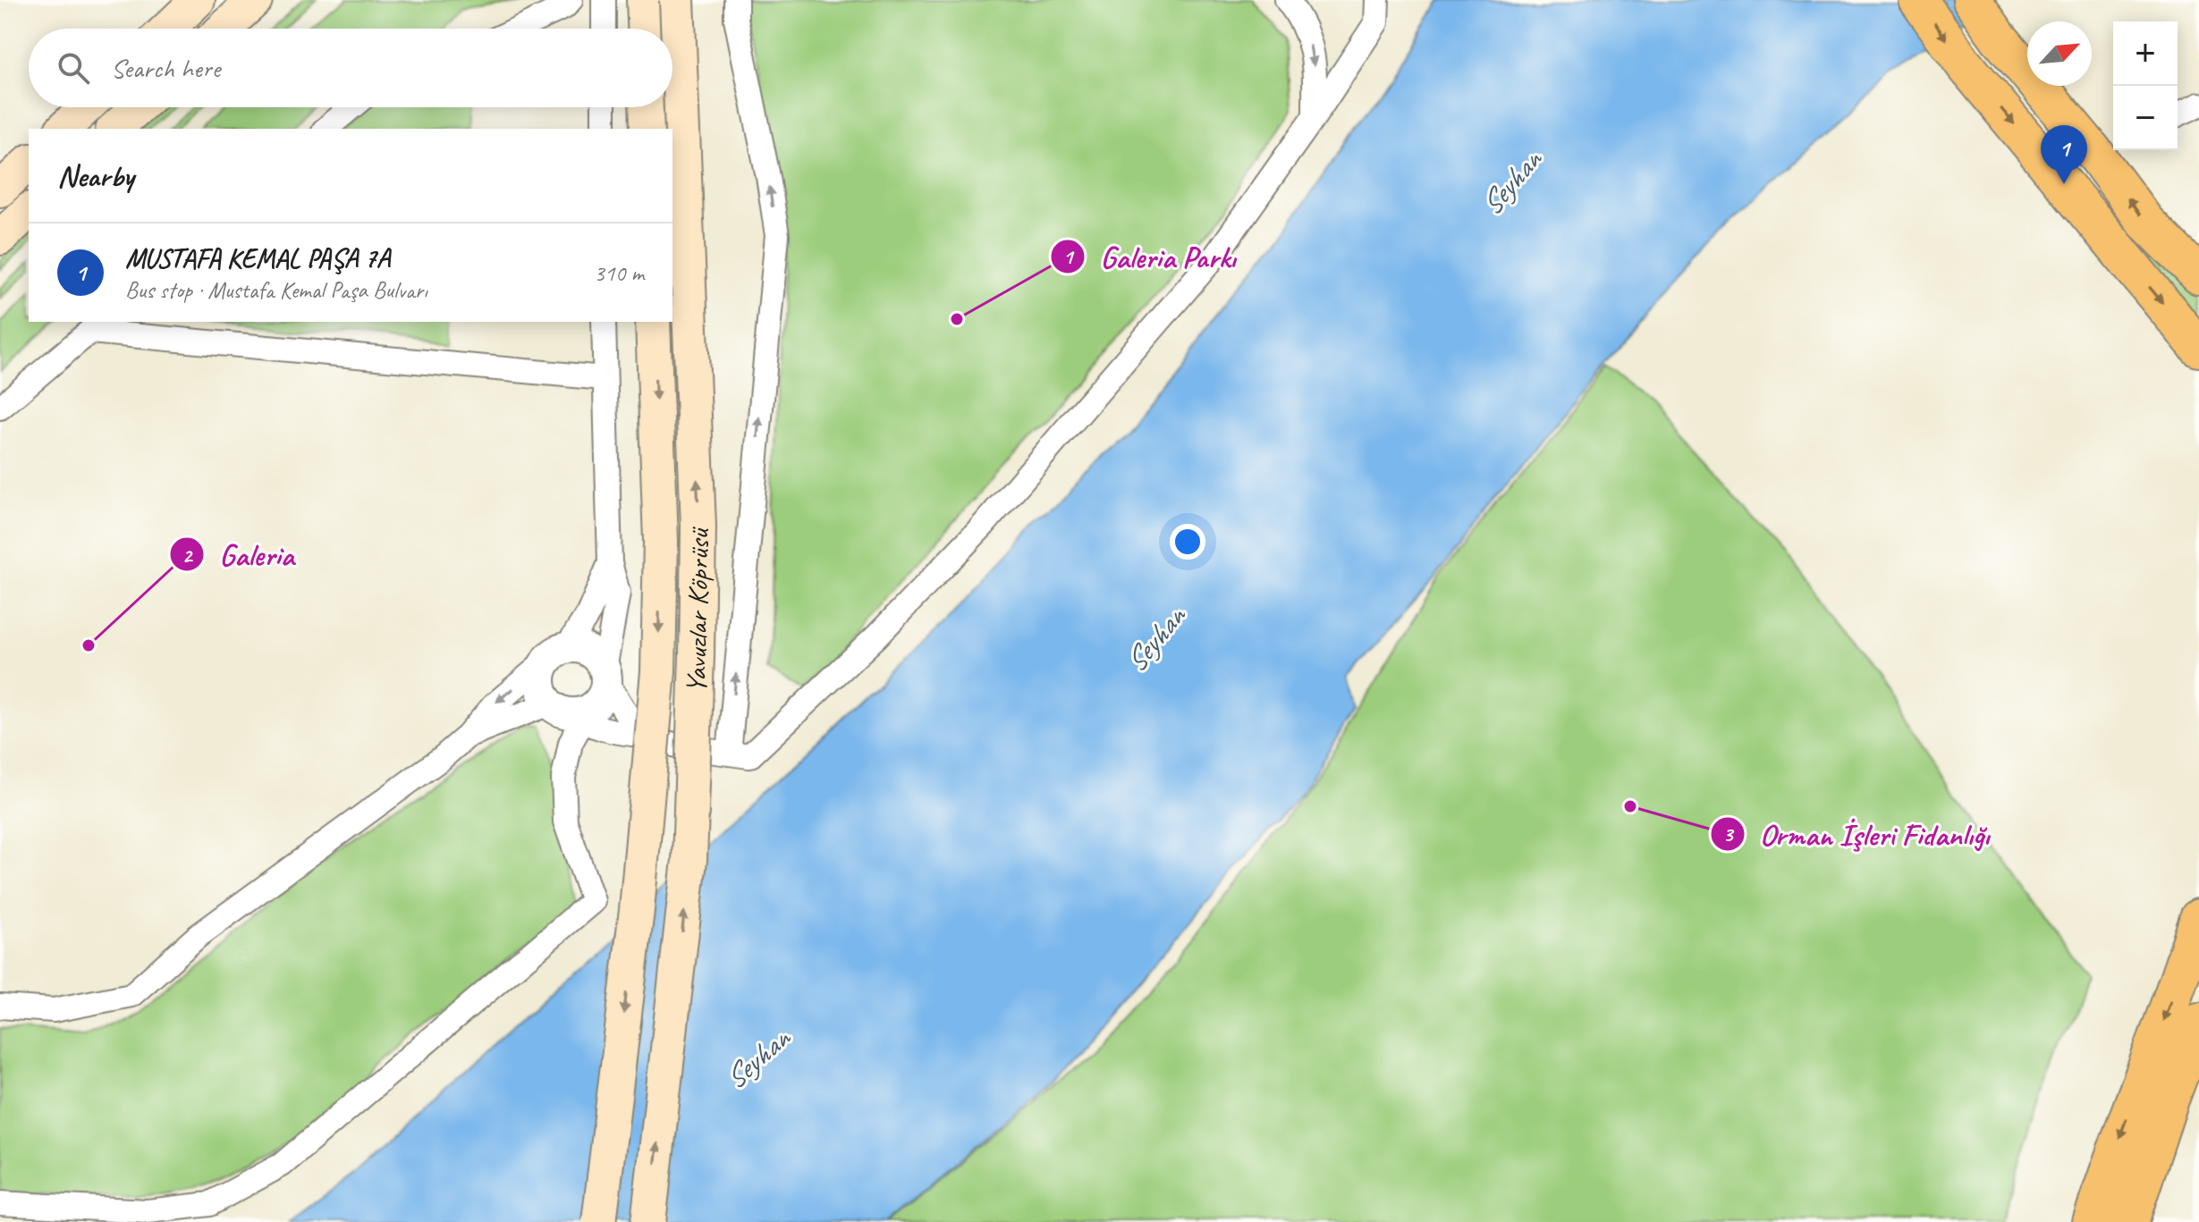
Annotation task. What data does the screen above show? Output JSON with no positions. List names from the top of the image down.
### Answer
{
  "streets": {
    "main road": ["Yavuzlar Köprüsü"]
  },
  "water": ["Seyhan"],
  "places": ["Galeria Parkı", "Galeria", "Orman İşleri Fidanlığı"],
  "north": "top right",
  "page": {
    "map_buttons": ["+", "−"],
    "search": "Search here",
    "pins": "1",
    "heading": "Nearby",
    "list": [
      {
        "mark": "1",
        "name": "MUSTAFA KEMAL PAŞA 7A",
        "note": "Bus stop · Mustafa Kemal Paşa Bulvarı",
        "value": "310 m"
      }
    ]
  }
}
